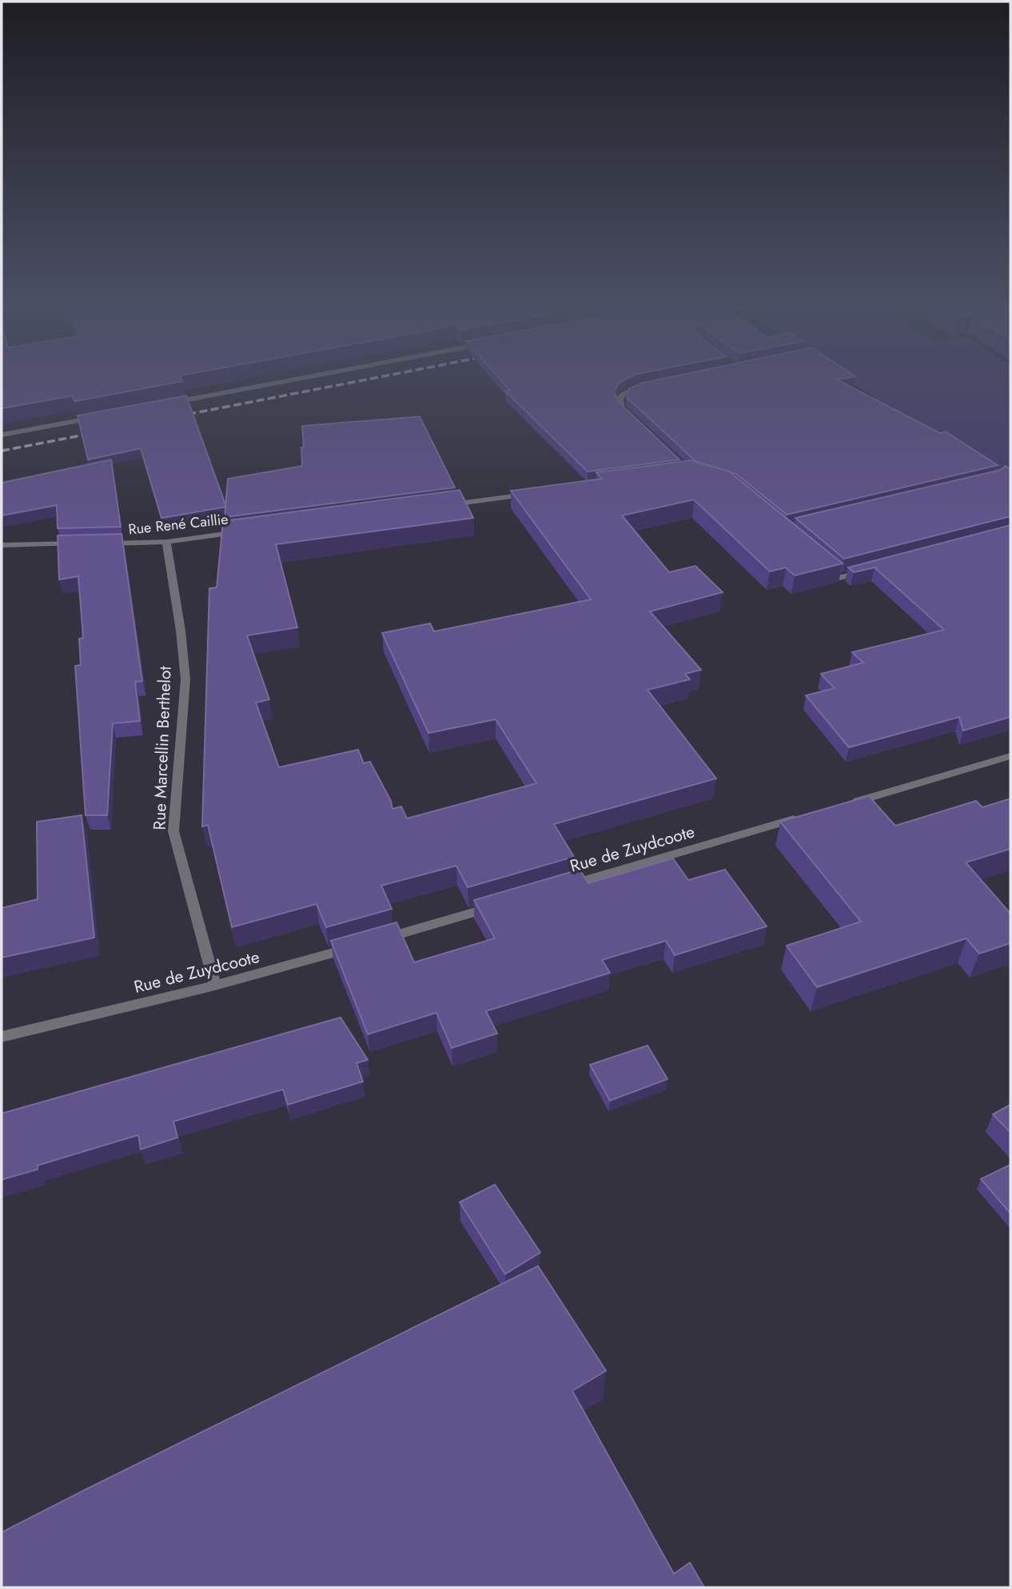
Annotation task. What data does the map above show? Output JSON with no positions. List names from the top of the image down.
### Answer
{
  "streets": {
    "street": ["Rue René Caillie", "Rue Marcellin Berthelot", "Rue de Zuydcoote"]
  },
  "crossings": [
    ["Rue René Caillie", "Rue Marcellin Berthelot"],
    ["Rue Marcellin Berthelot", "Rue de Zuydcoote"]
  ]
}
